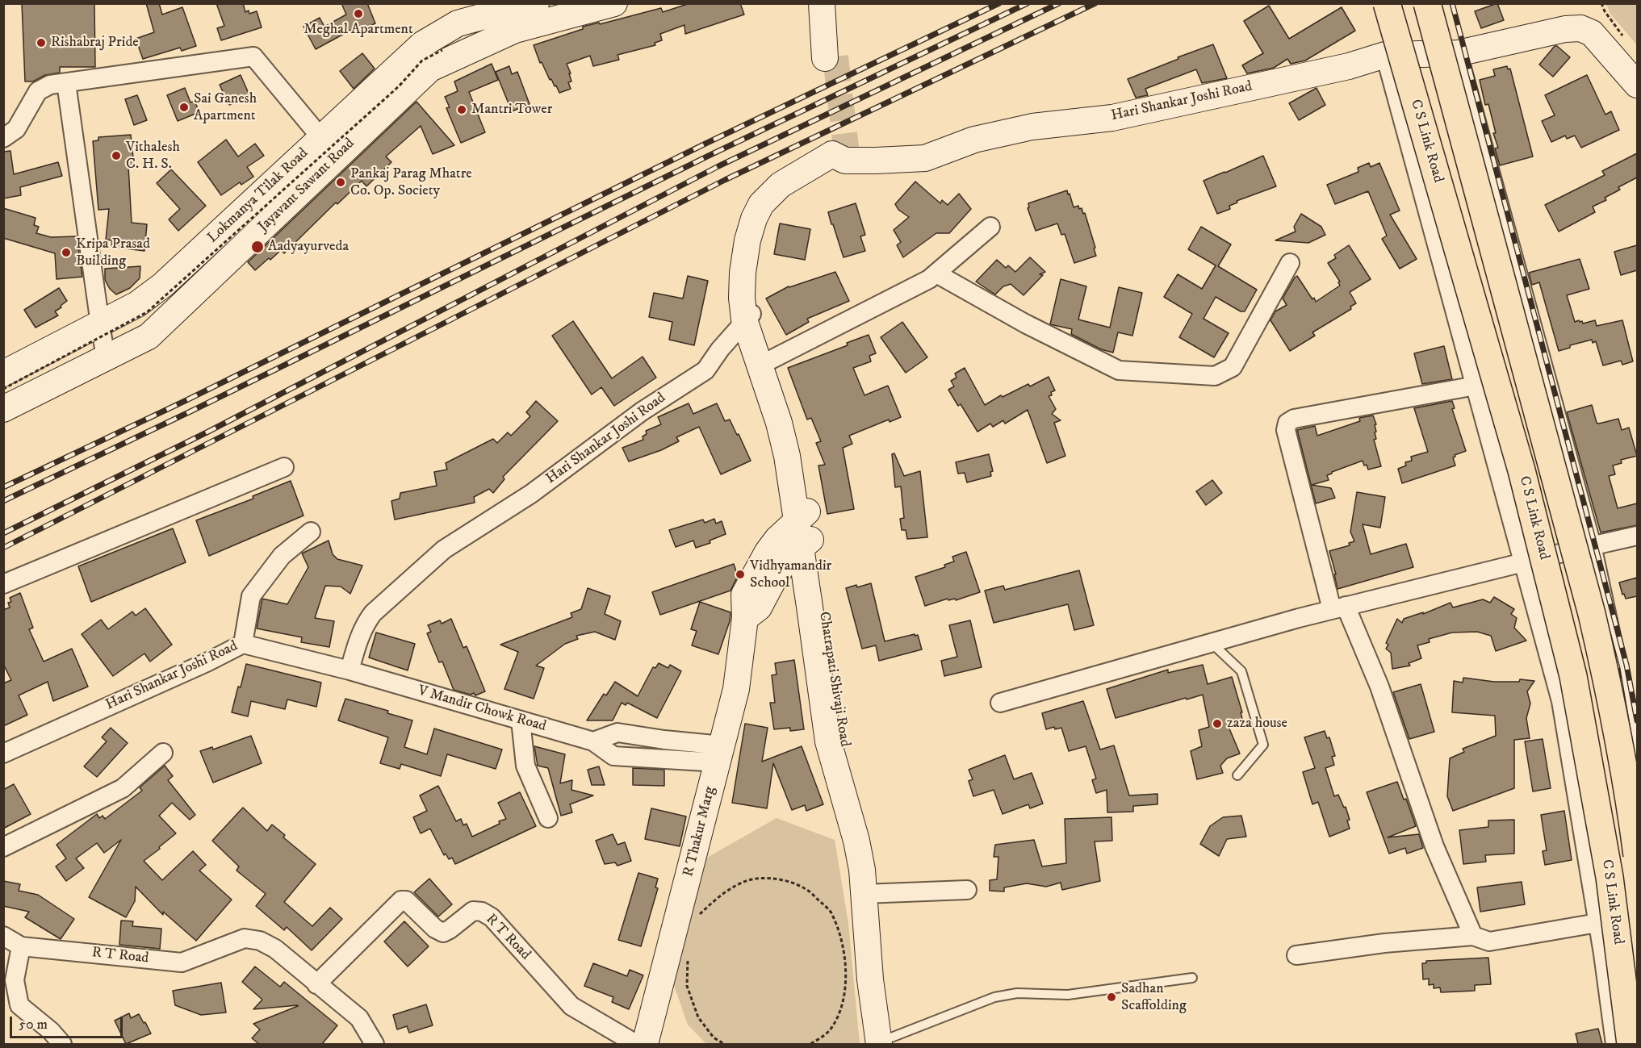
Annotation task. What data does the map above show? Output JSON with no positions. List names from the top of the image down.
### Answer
{
  "streets": {
    "main road": ["C S Link Road"],
    "street": [
      "Hari Shankar Joshi Road",
      "Jayavant Sawant Road",
      "Lokmanya Tilak Road",
      "V Mandir Chowk Road",
      "R Thakur Marg",
      "R T Road"
    ]
  },
  "crossings": [
    ["Hari Shankar Joshi Road", "V Mandir Chowk Road"],
    ["Jayavant Sawant Road", "Lokmanya Tilak Road"],
    ["V Mandir Chowk Road", "R Thakur Marg"]
  ],
  "places": [
    "Meghal Apartment",
    "Rishabraj Pride",
    "Sai Ganesh Apartment",
    "Mantri Tower",
    "Vithalesh C. H. S.",
    "Pankaj Parag Mhatre Co. Op. Society",
    "Aadyayurveda",
    "Kripa Prasad Building",
    "Vidhyamandir School",
    "zaza house",
    "Sadhan Scaffolding"
  ],
  "scale_bar": "50 m"
}
